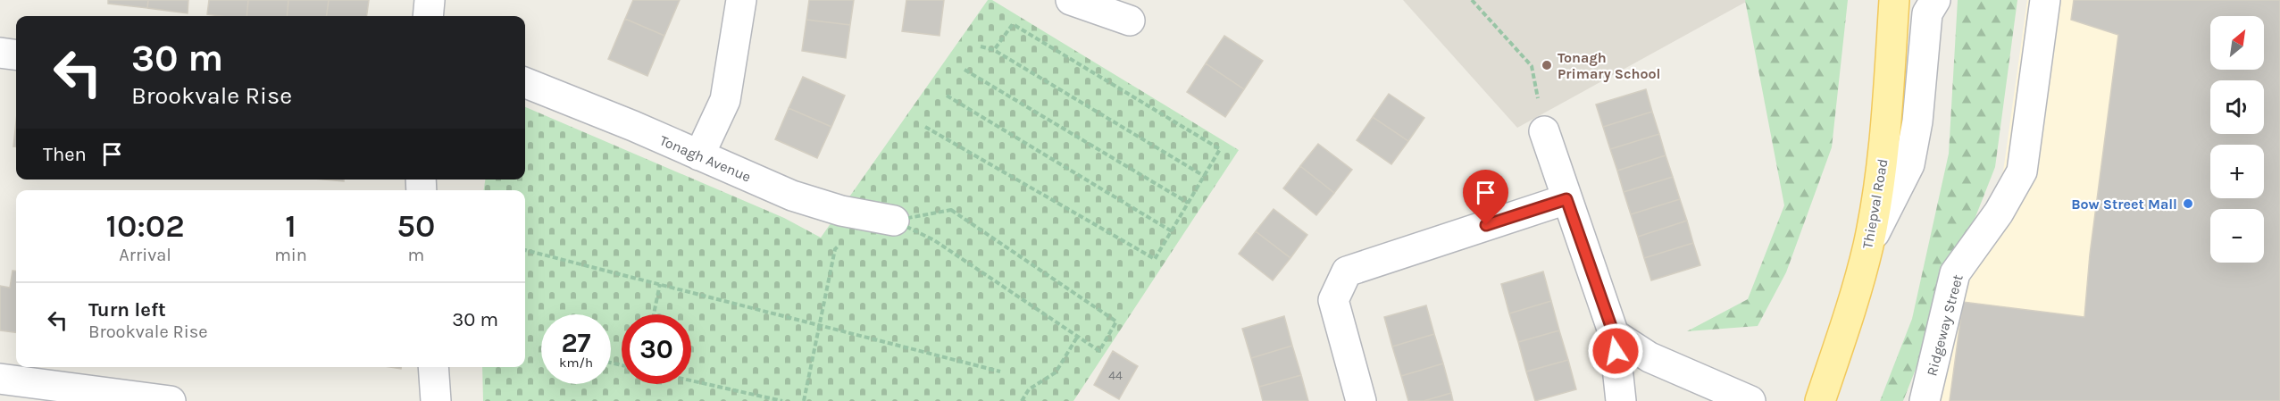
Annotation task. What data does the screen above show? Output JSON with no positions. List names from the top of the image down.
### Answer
{
  "streets": {
    "main road": ["Thiepval Road"],
    "street": ["Tonagh Avenue", "Ridgeway Street"]
  },
  "places": ["Tonagh Primary School", "Bow Street Mall"],
  "house_numbers": ["44"],
  "north": "top right",
  "page": {
    "map_buttons": ["+", "−"],
    "turn": ["30 m", "Brookvale Rise"],
    "then": "Then",
    "eta": [
      "10:02",
      "Arrival",
      "1",
      "min",
      "50",
      "m"
    ],
    "list": [
      {
        "name": "Turn left",
        "note": "Brookvale Rise",
        "value": "30 m"
      }
    ],
    "speed": "27 km/h",
    "limit": "30"
  }
}
